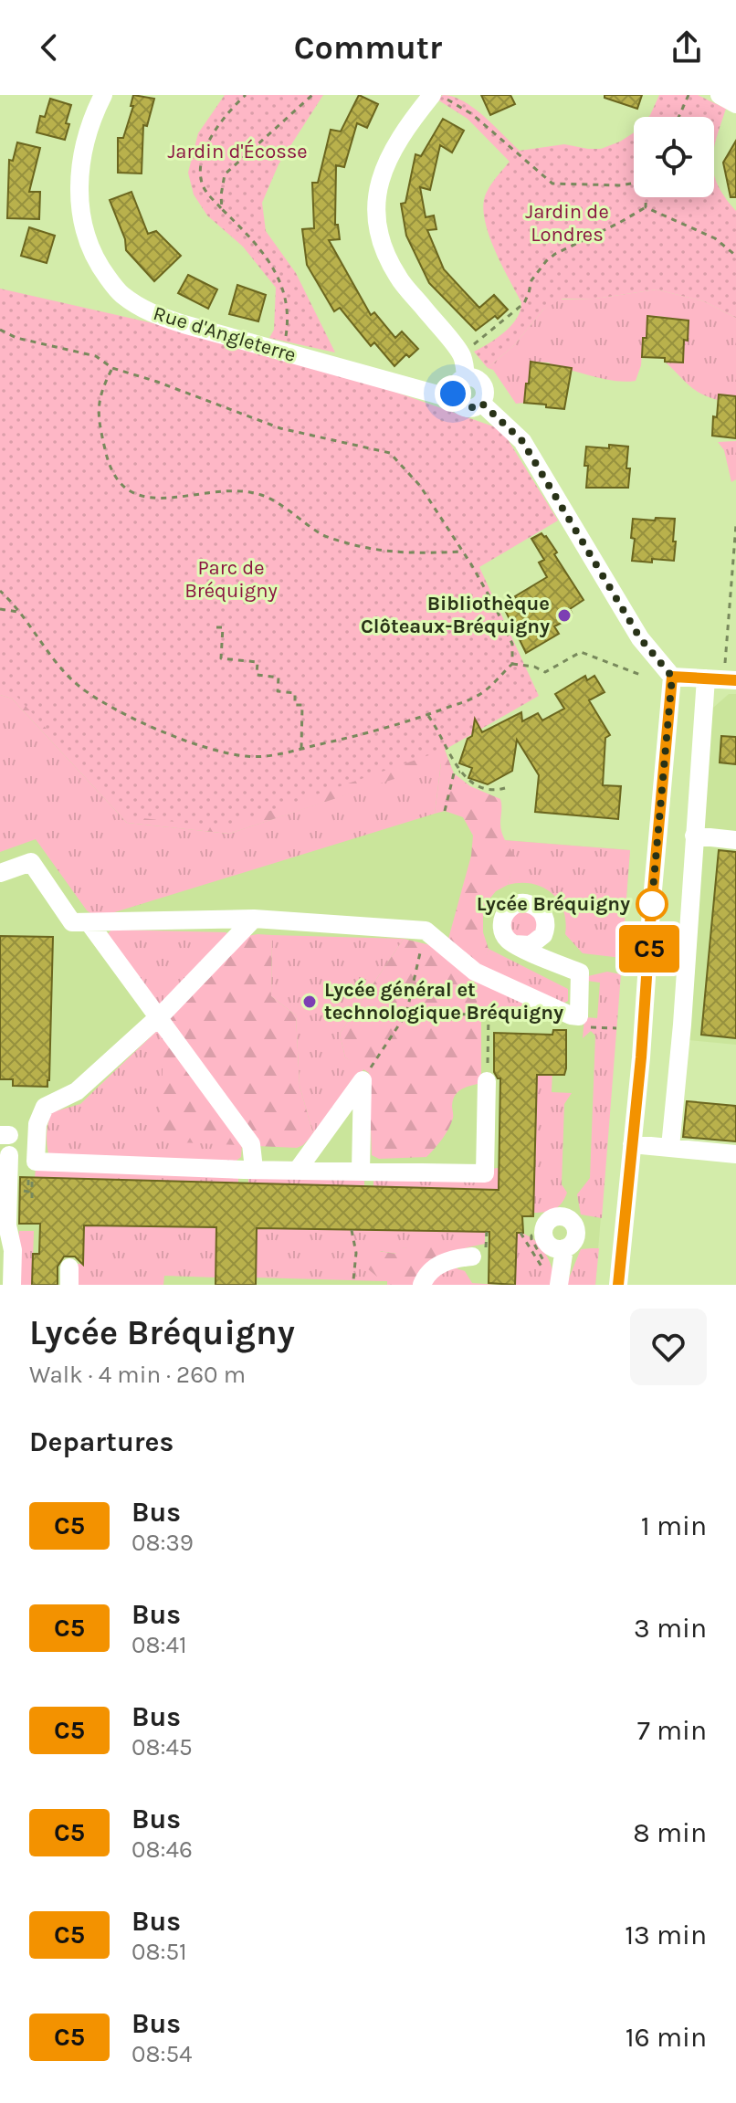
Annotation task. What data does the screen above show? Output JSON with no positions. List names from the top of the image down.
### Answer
{
  "streets": {
    "street": ["Rue d'Angleterre"]
  },
  "parks": ["Jardin d'Écosse", "Jardin de Londres", "Parc de Bréquigny"],
  "places": ["Bibliothèque Clôteaux-Bréquigny", "Lycée Bréquigny", "Lycée général et technologique Bréquigny"],
  "lines": ["bus line C5"],
  "page": {
    "header": "Commutr",
    "on_map": "C5",
    "heading": [
      ["Lycée Bréquigny", "Walk · 4 min · 260 m"],
      "Departures"
    ],
    "list": [
      {
        "mark": "C5",
        "name": "Bus",
        "note": "08:39",
        "value": "1 min"
      },
      {
        "mark": "C5",
        "name": "Bus",
        "note": "08:41",
        "value": "3 min"
      },
      {
        "mark": "C5",
        "name": "Bus",
        "note": "08:45",
        "value": "7 min"
      },
      {
        "mark": "C5",
        "name": "Bus",
        "note": "08:46",
        "value": "8 min"
      },
      {
        "mark": "C5",
        "name": "Bus",
        "note": "08:51",
        "value": "13 min"
      },
      {
        "mark": "C5",
        "name": "Bus",
        "note": "08:54",
        "value": "16 min"
      }
    ]
  }
}
